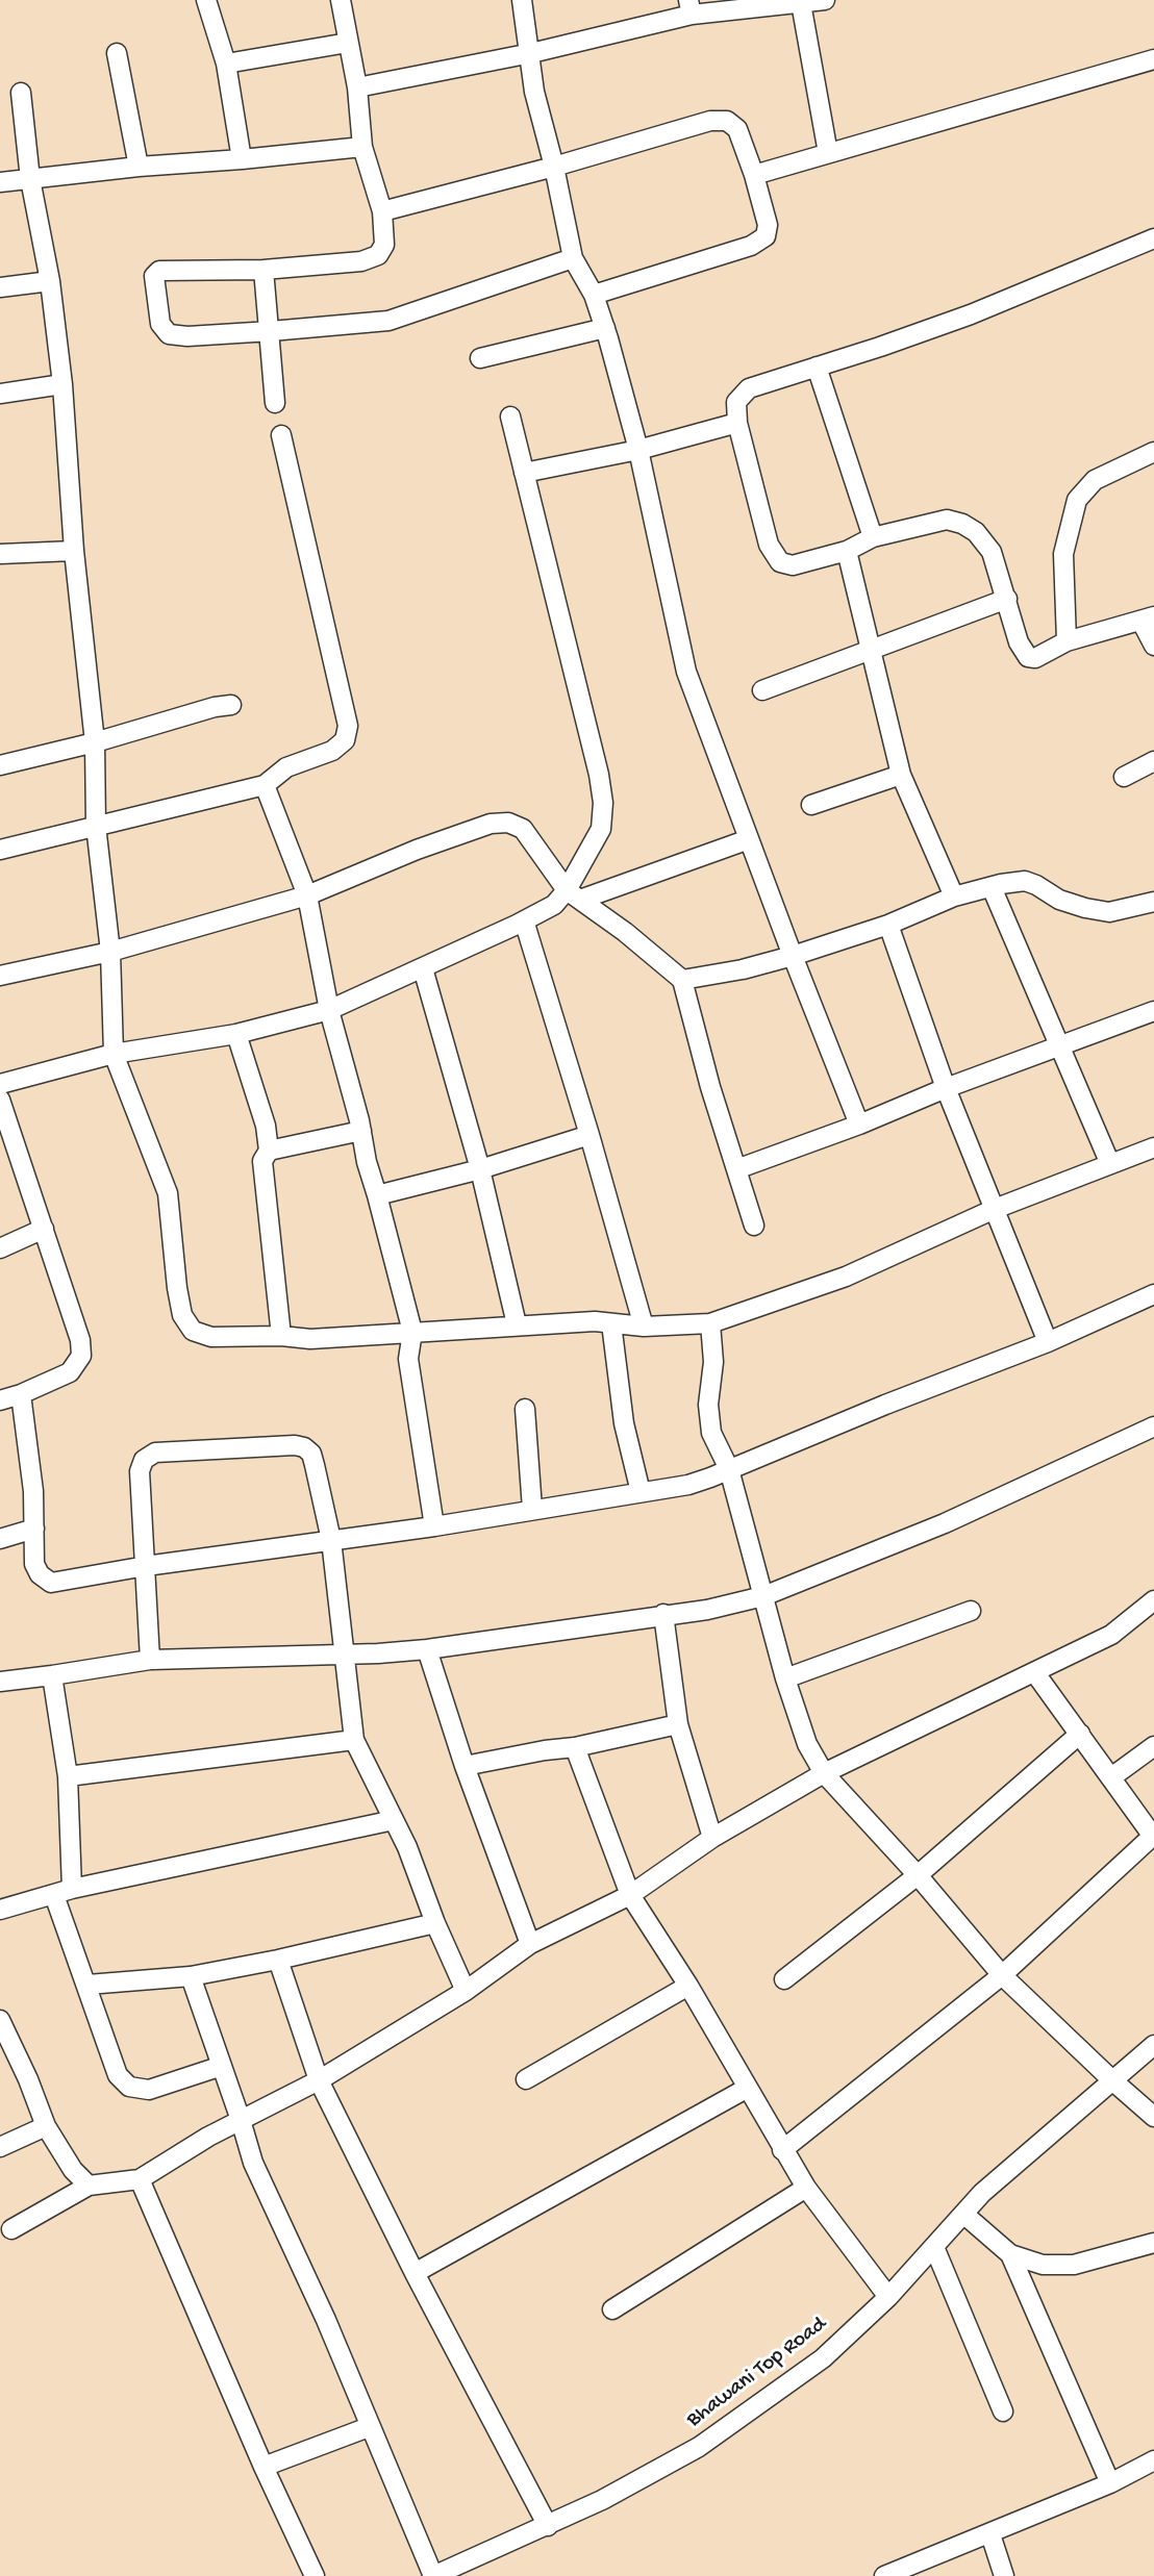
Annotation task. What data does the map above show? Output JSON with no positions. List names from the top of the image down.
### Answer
{
  "streets": {
    "street": ["Bhawani Top Road"]
  }
}
